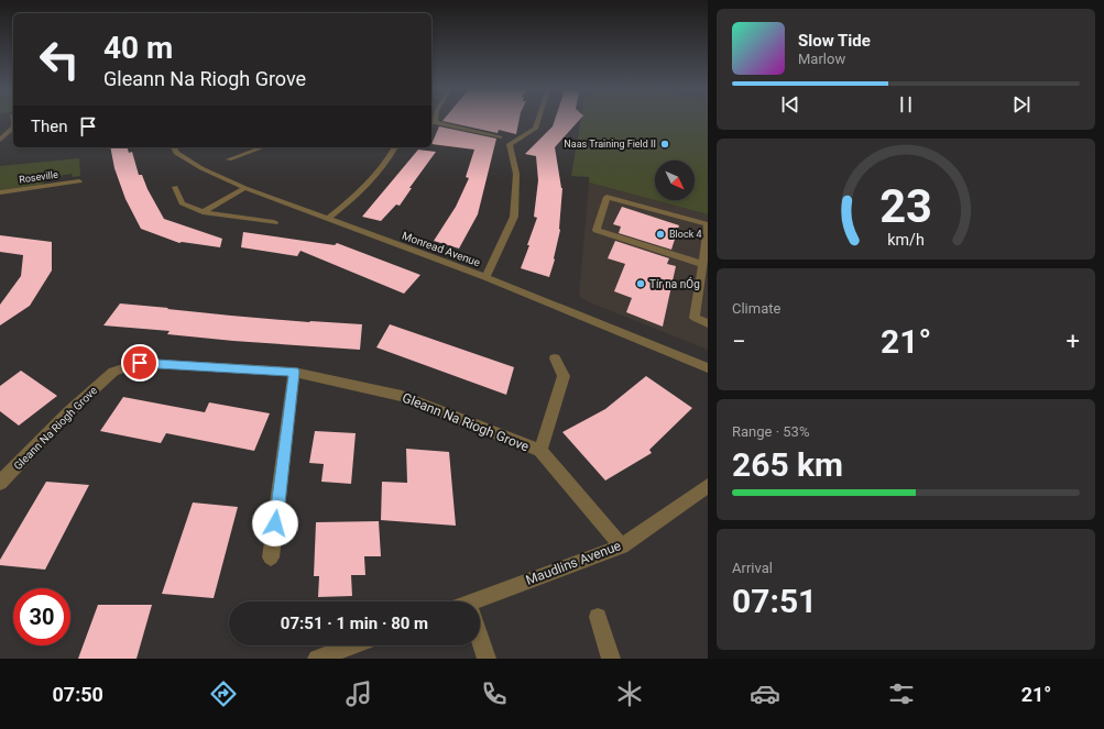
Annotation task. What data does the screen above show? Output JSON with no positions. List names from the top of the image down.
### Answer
{
  "streets": {
    "street": [
      "Roseville",
      "Monread Avenue",
      "Gleann Na Riogh Grove",
      "Maudlins Avenue"
    ]
  },
  "crossings": [
    ["Gleann Na Riogh Grove", "Maudlins Avenue"]
  ],
  "places": ["Naas Training Field II", "Block 4", "Tír na nÓg"],
  "north": "bottom right",
  "page": {
    "turn": ["40 m", "Gleann Na Riogh Grove"],
    "song": ["Slow Tide", "Marlow"],
    "then": "Then",
    "tile": [
      "Climate",
      ["Range · 53%", "265 km"],
      ["Arrival", "07:51"]
    ],
    "heat": ["−", "21°", "+"],
    "limit": "30",
    "trip": "07:51 · 1 min · 80 m",
    "tabs": ["07:50", "21°"],
    "gauge": ["23", "km/h"]
  }
}
